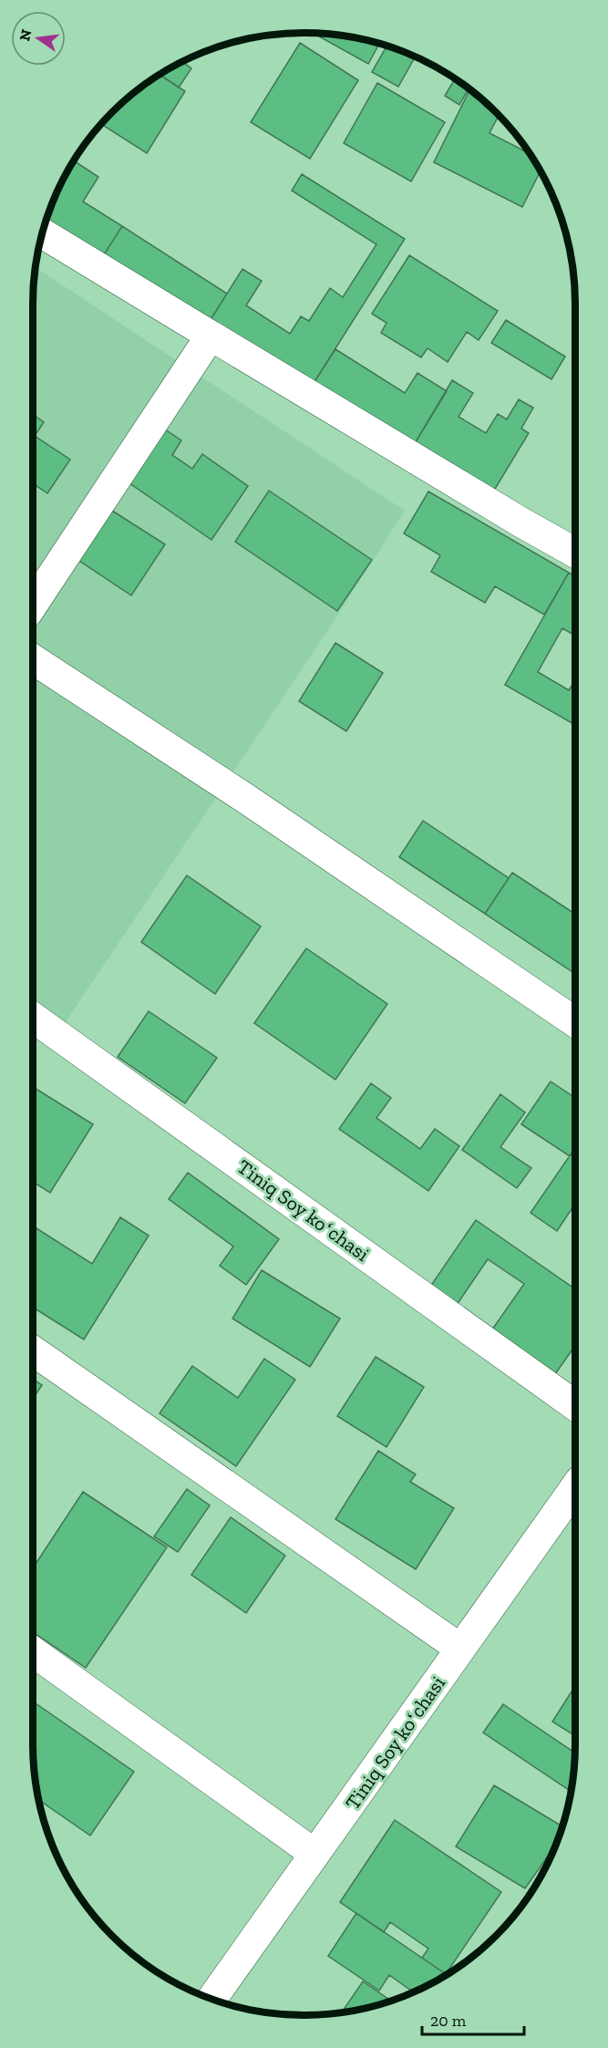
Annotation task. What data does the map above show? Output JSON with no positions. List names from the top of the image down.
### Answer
{
  "streets": {
    "street": ["Tiniq Soy koʻchasi"]
  },
  "scale_bar": "20 m",
  "north": "left"
}
